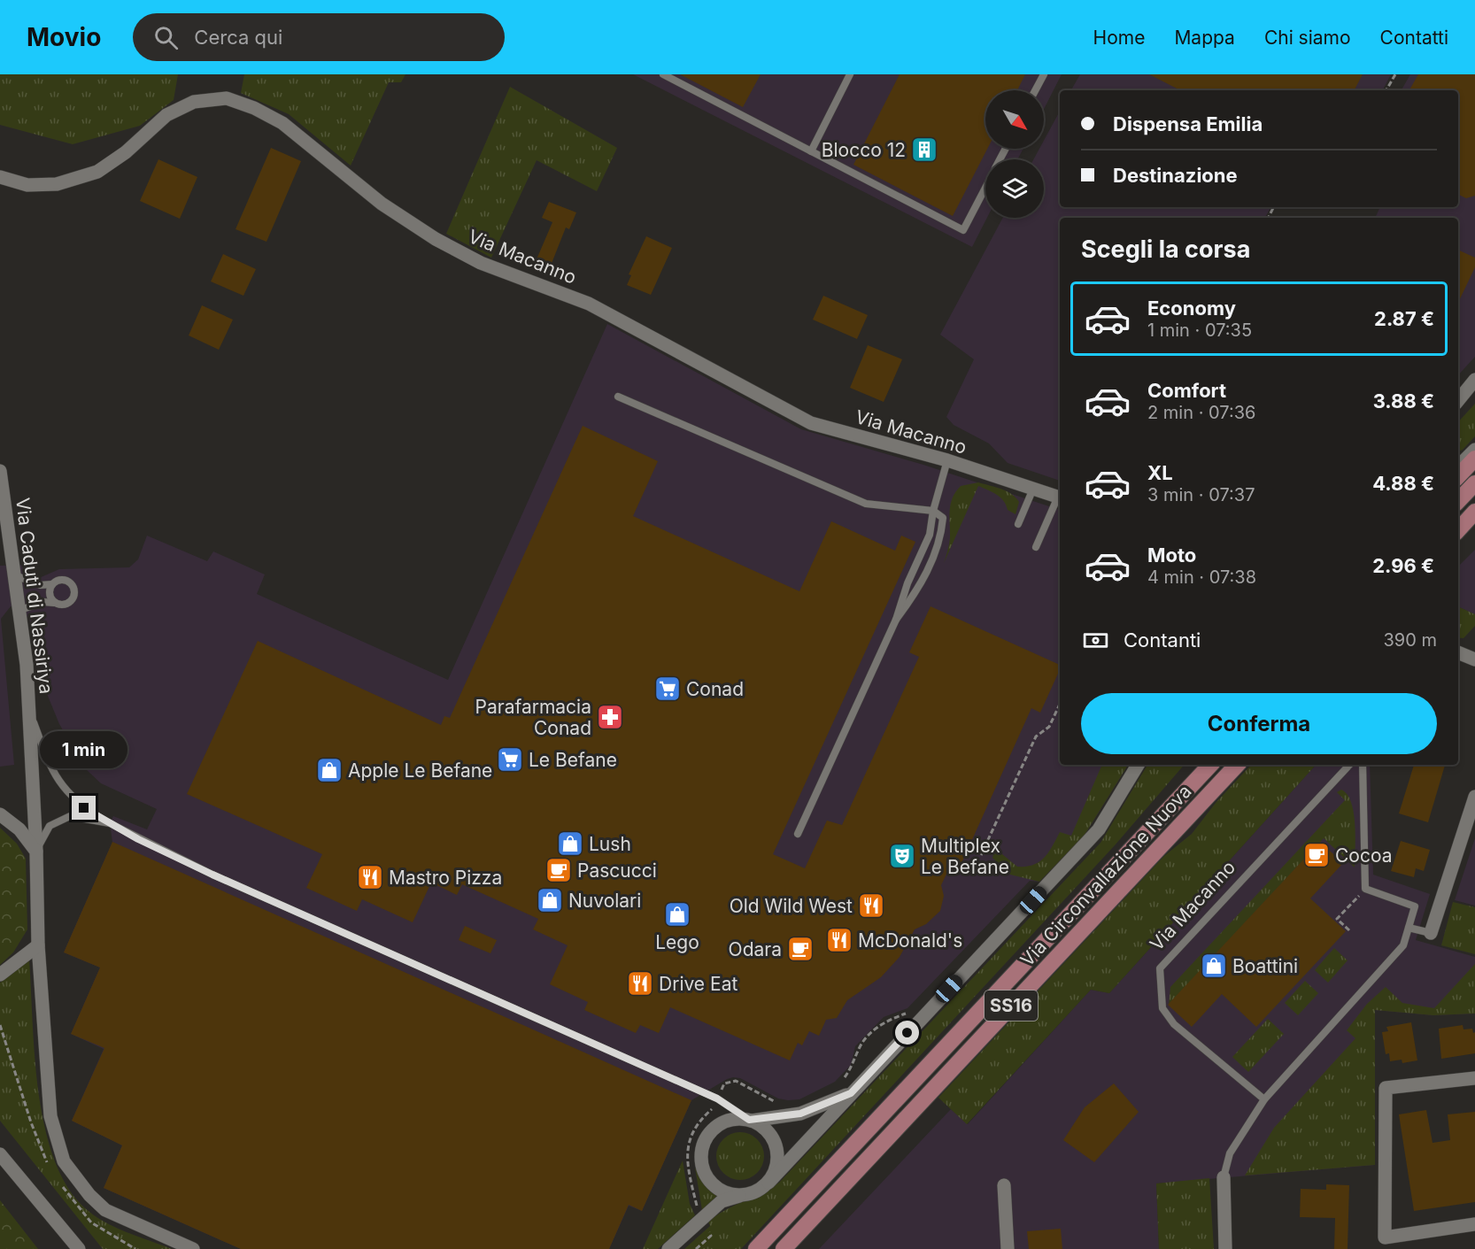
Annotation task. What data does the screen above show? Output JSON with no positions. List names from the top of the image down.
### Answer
{
  "streets": {
    "main road": ["Via Circonvallazione Nuova", "SS16"],
    "street": ["Via Macanno", "Via Caduti di Nassiriya"]
  },
  "places": {
    "building": ["Blocco 12"],
    "supermarket": ["Conad", "Le Befane"],
    "pharmacy": ["Parafarmacia Conad"],
    "shop": [
      "Apple Le Befane",
      "Lush",
      "Nuvolari",
      "Lego",
      "Boattini"
    ],
    "cafe": ["Cocoa", "Pascucci", "Odara"],
    "theatre": ["Multiplex Le Befane"],
    "restaurant": [
      "Mastro Pizza",
      "Old Wild West",
      "McDonald's",
      "Drive Eat"
    ]
  },
  "north": "bottom right",
  "page": {
    "header": "Movio",
    "search": "Cerca qui",
    "nav": [
      "Home",
      "Mappa",
      "Chi siamo",
      "Contatti"
    ],
    "banner": ["Dispensa Emilia", "Destinazione"],
    "heading": "Scegli la corsa",
    "list": [
      {
        "name": "Economy",
        "note": "1 min · 07:35",
        "value": "2.87 €"
      },
      {
        "name": "Comfort",
        "note": "2 min · 07:36",
        "value": "3.88 €"
      },
      {
        "name": "XL",
        "note": "3 min · 07:37",
        "value": "4.88 €"
      },
      {
        "name": "Moto",
        "note": "4 min · 07:38",
        "value": "2.96 €"
      }
    ],
    "pay": ["Contanti", "390 m"],
    "buttons": "Conferma",
    "bubble": "1 min"
  }
}
